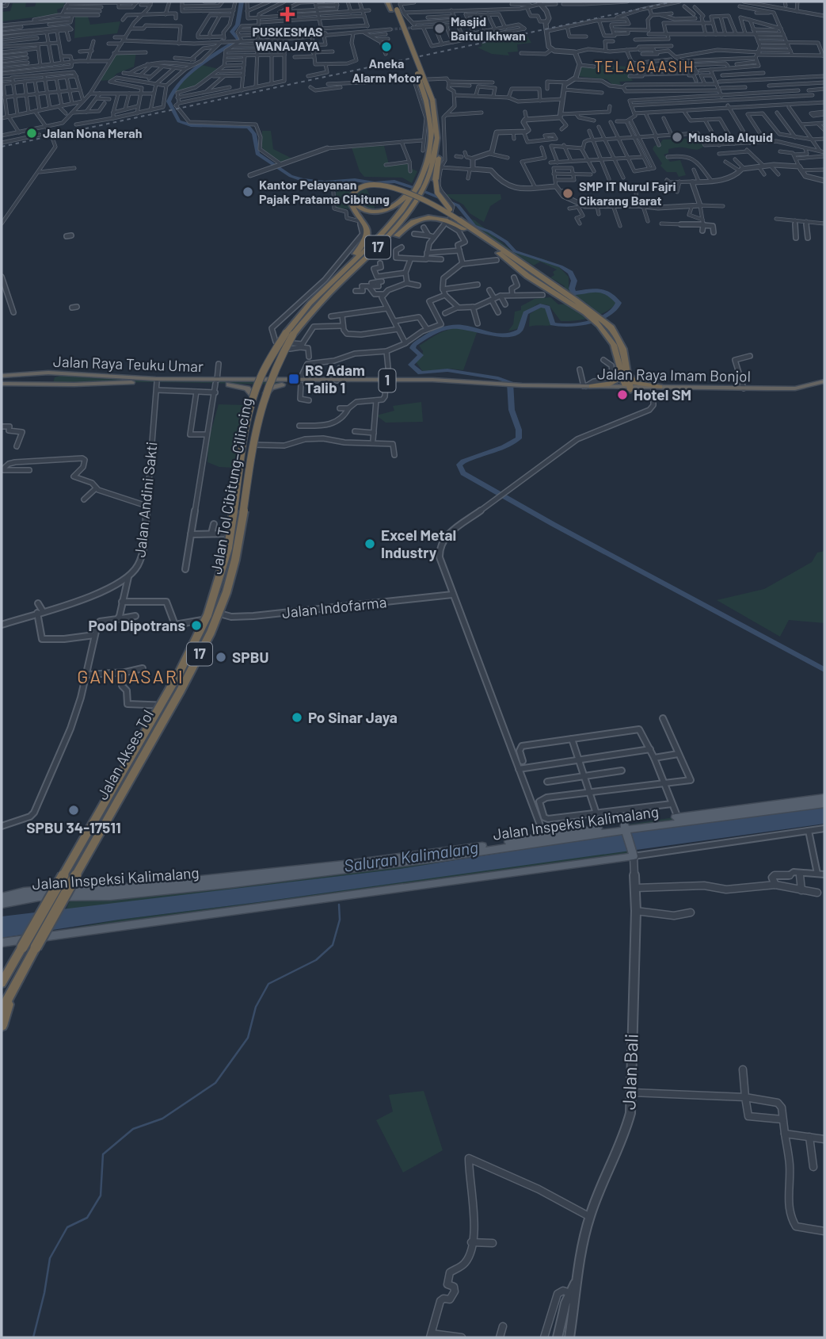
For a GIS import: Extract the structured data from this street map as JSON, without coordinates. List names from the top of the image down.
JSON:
{
  "streets": {
    "highway": [
      "17",
      "Jalan Raya Teuku Umar",
      "Jalan Raya Imam Bonjol",
      "1",
      "Jalan Tol Cibitung–Cilincing"
    ],
    "main road": ["Jalan Akses Tol", "Jalan Inspeksi Kalimalang"],
    "street": ["Jalan Andini Sakti", "Jalan Indofarma", "Jalan Bali"]
  },
  "crossings": [
    ["17", "Jalan Tol Cibitung–Cilincing"],
    ["Jalan Raya Teuku Umar", "1"],
    ["Jalan Raya Teuku Umar", "Jalan Andini Sakti"],
    ["Jalan Raya Teuku Umar", "Jalan Akses Tol"],
    ["Jalan Raya Imam Bonjol", "1"],
    ["1", "Jalan Akses Tol"],
    ["Jalan Tol Cibitung–Cilincing", "Jalan Akses Tol"],
    ["Jalan Indofarma", "Jalan Akses Tol"],
    ["Jalan Akses Tol", "Jalan Inspeksi Kalimalang"]
  ],
  "districts": ["TELAGAASIH", "GANDASARI"],
  "water": ["Saluran Kalimalang"],
  "places": {
    "health": ["PUSKESMAS WANAJAYA"],
    "other": [
      "Masjid Baitul Ikhwan",
      "Aneka Alarm Motor",
      "Jalan Nona Merah",
      "Mushola Alquid",
      "Kantor Pelayanan Pajak Pratama Cibitung",
      "SMP IT Nurul Fajri Cikarang Barat",
      "Hotel SM",
      "Excel Metal Industry",
      "Pool Dipotrans",
      "SPBU",
      "Po Sinar Jaya",
      "SPBU 34-17511"
    ],
    "transit": ["RS Adam Talib 1"]
  }
}
